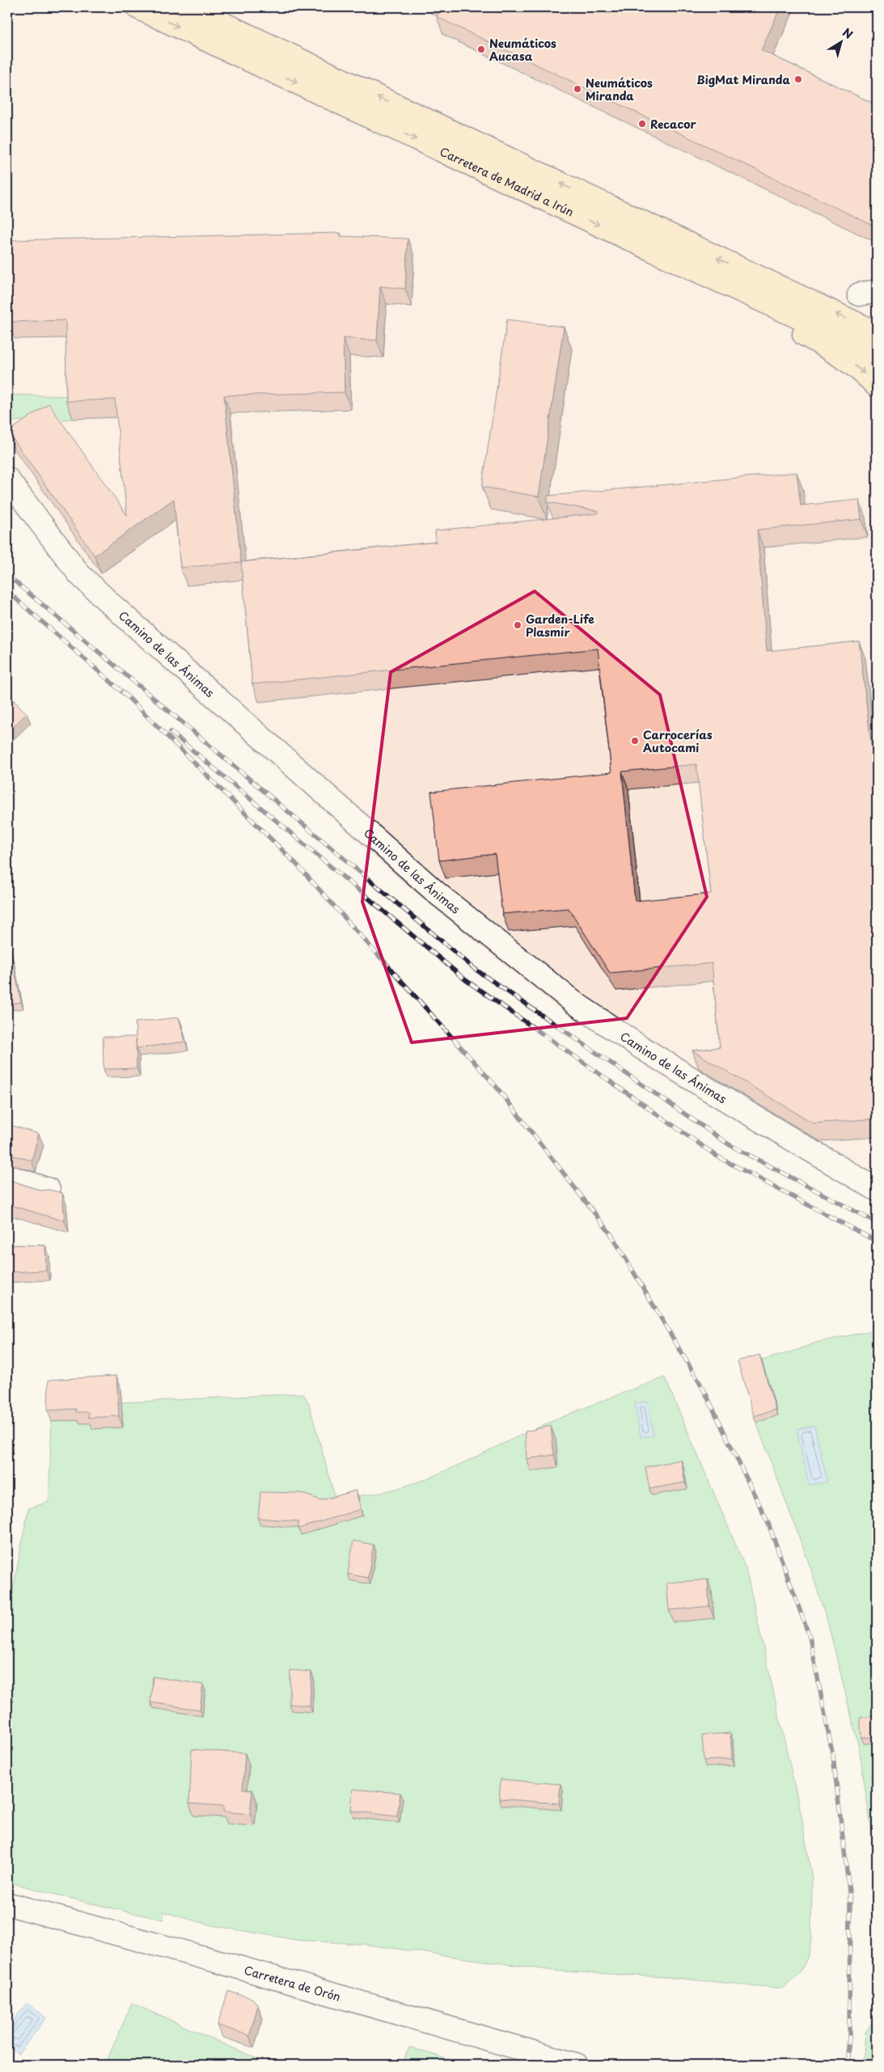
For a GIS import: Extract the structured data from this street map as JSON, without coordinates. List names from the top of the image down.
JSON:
{
  "streets": {
    "highway": ["Carretera de Madrid a Irún"],
    "street": ["Camino de las Ánimas", "Carretera de Orón"]
  },
  "places": [
    "Neumáticos Aucasa",
    "BigMat Miranda",
    "Neumáticos Miranda",
    "Recacor",
    "Garden-Life Plasmir",
    "Carrocerías Autocami"
  ],
  "north": "top right"
}
